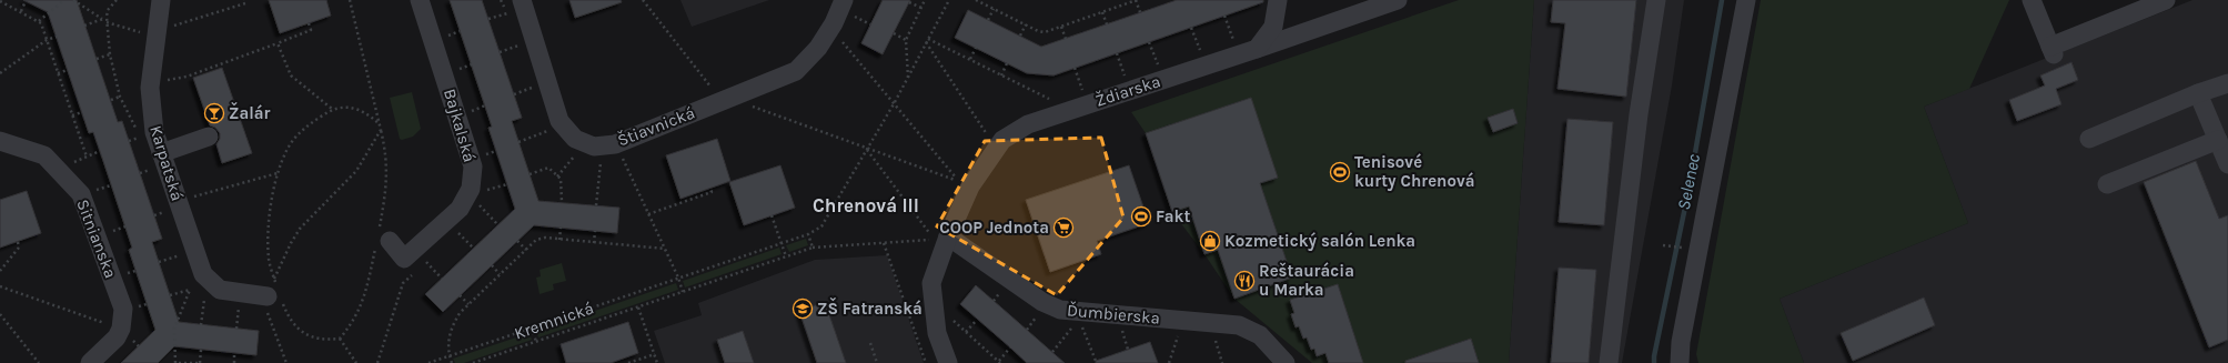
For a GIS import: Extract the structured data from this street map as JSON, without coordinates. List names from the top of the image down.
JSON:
{
  "streets": {
    "street": [
      "Ždiarska",
      "Bajkalská",
      "Štiavnická",
      "Karpatská",
      "Sitnianska",
      "Ďumbierska"
    ],
    "path": ["Kremnická"]
  },
  "districts": ["Chrenová III"],
  "water": ["Selenec"],
  "places": {
    "bar": ["Žalár"],
    "sports": ["Tenisové kurty Chrenová", "Fakt"],
    "supermarket": ["COOP Jednota"],
    "shop": ["Kozmetický salón Lenka"],
    "restaurant": ["Reštaurácia u Marka"],
    "school or university": ["ZŠ Fatranská"]
  }
}
